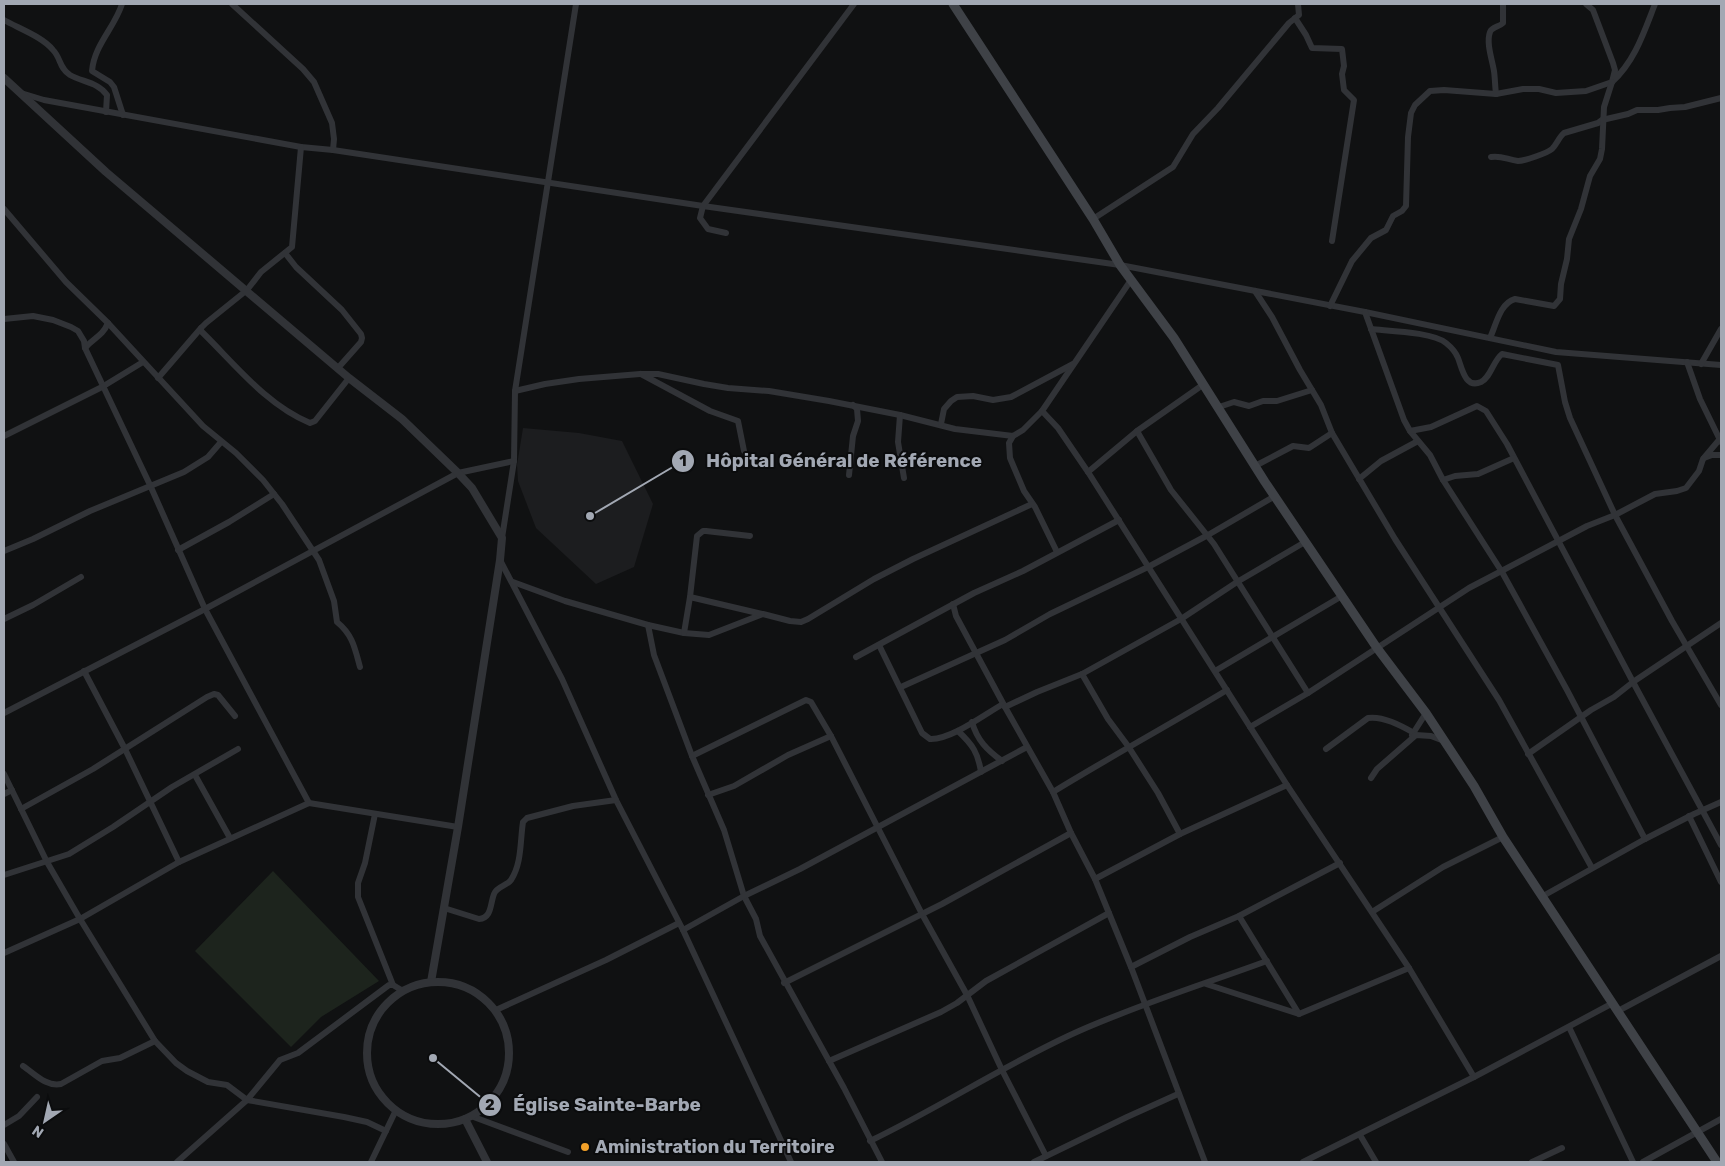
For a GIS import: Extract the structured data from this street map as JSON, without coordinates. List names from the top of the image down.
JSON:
{
  "places": ["Hôpital Général de Référence", "Église Sainte-Barbe", "Aministration du Territoire"],
  "north": "bottom left"
}
